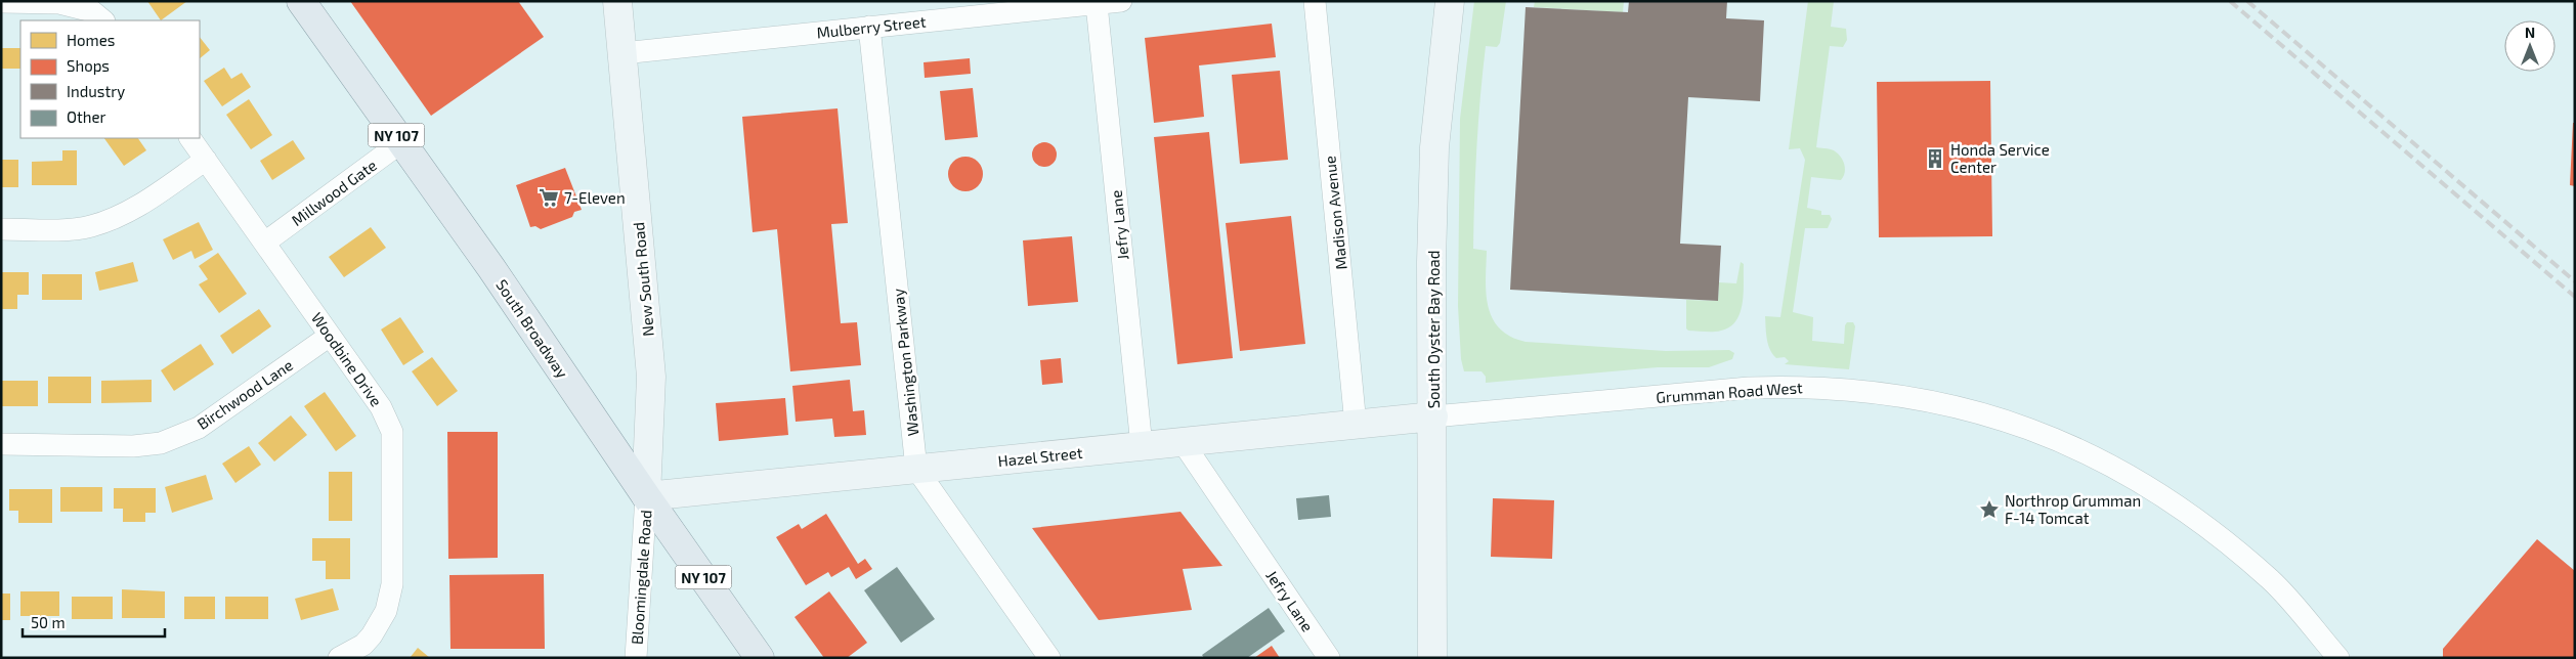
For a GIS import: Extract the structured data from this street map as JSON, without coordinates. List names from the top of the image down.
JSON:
{
  "streets": {
    "main road": ["NY 107", "South Broadway"],
    "street": [
      "Mulberry Street",
      "Millwood Gate",
      "Madison Avenue",
      "Jefry Lane",
      "New South Road",
      "South Oyster Bay Road",
      "Woodbine Drive",
      "Washington Parkway",
      "Grumman Road West",
      "Birchwood Lane",
      "Hazel Street",
      "Bloomingdale Road"
    ]
  },
  "crossings": [
    ["Mulberry Street", "Jefry Lane"],
    ["Mulberry Street", "New South Road"],
    ["Mulberry Street", "Washington Parkway"],
    ["Millwood Gate", "South Broadway"],
    ["Millwood Gate", "Woodbine Drive"],
    ["Madison Avenue", "Hazel Street"],
    ["Jefry Lane", "Hazel Street"],
    ["New South Road", "South Broadway"],
    ["New South Road", "Hazel Street"],
    ["New South Road", "Bloomingdale Road"],
    ["South Broadway", "Hazel Street"],
    ["South Broadway", "Bloomingdale Road"],
    ["South Oyster Bay Road", "Grumman Road West"],
    ["South Oyster Bay Road", "Hazel Street"],
    ["Woodbine Drive", "Birchwood Lane"],
    ["Washington Parkway", "Hazel Street"],
    ["Grumman Road West", "Hazel Street"],
    ["Hazel Street", "Bloomingdale Road"]
  ],
  "places": {
    "building": ["Honda Service Center"],
    "supermarket": ["7-Eleven"],
    "place": ["Northrop Grumman F-14 Tomcat"]
  },
  "legend": [
    "Homes",
    "Shops",
    "Industry",
    "Other"
  ],
  "scale_bar": "50 m",
  "north": "top"
}
